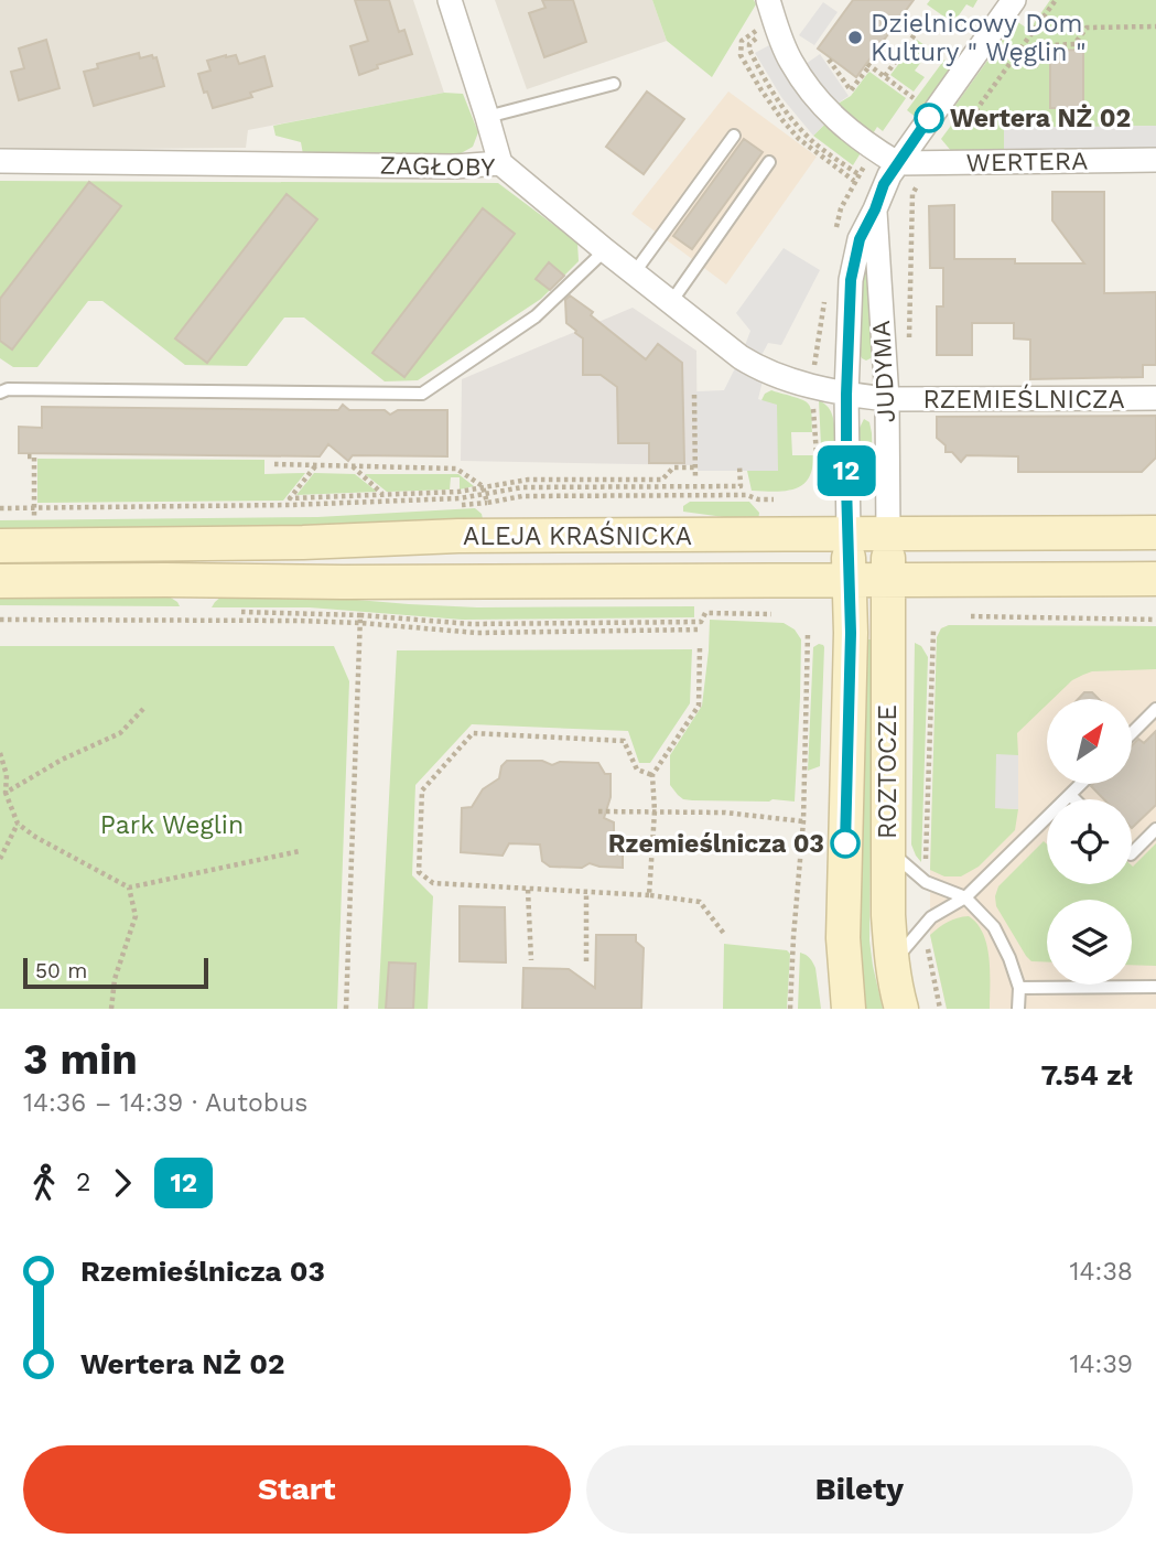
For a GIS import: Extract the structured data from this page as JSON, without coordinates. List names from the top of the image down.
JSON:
{
  "streets": {
    "main road": ["ALEJA KRAŚNICKA", "ROZTOCZE"],
    "street": [
      "WERTERA",
      "ZAGŁOBY",
      "JUDYMA",
      "RZEMIEŚLNICZA"
    ]
  },
  "crossings": [
    ["WERTERA", "JUDYMA"],
    ["ZAGŁOBY", "JUDYMA"],
    ["ZAGŁOBY", "RZEMIEŚLNICZA"],
    ["JUDYMA", "RZEMIEŚLNICZA"],
    ["JUDYMA", "ALEJA KRAŚNICKA"],
    ["JUDYMA", "ROZTOCZE"],
    ["ALEJA KRAŚNICKA", "ROZTOCZE"]
  ],
  "parks": ["Park Weglin"],
  "places": ["Dzielnicowy Dom Kultury \" Węglin \"", "Wertera NŻ 02", "Rzemieślnicza 03"],
  "lines": ["bus line 12"],
  "scale_bar": "50 m",
  "north": "top right",
  "page": {
    "on_map": "12",
    "scale": "50 m",
    "heading": ["3 min", "14:36 – 14:39 · Autobus", "7.54 zł"],
    "legs": ["2", "12"],
    "list": [
      {
        "name": "Rzemieślnicza 03",
        "value": "14:38"
      },
      {
        "name": "Wertera NŻ 02",
        "value": "14:39"
      }
    ],
    "buttons": ["Start", "Bilety"]
  }
}
